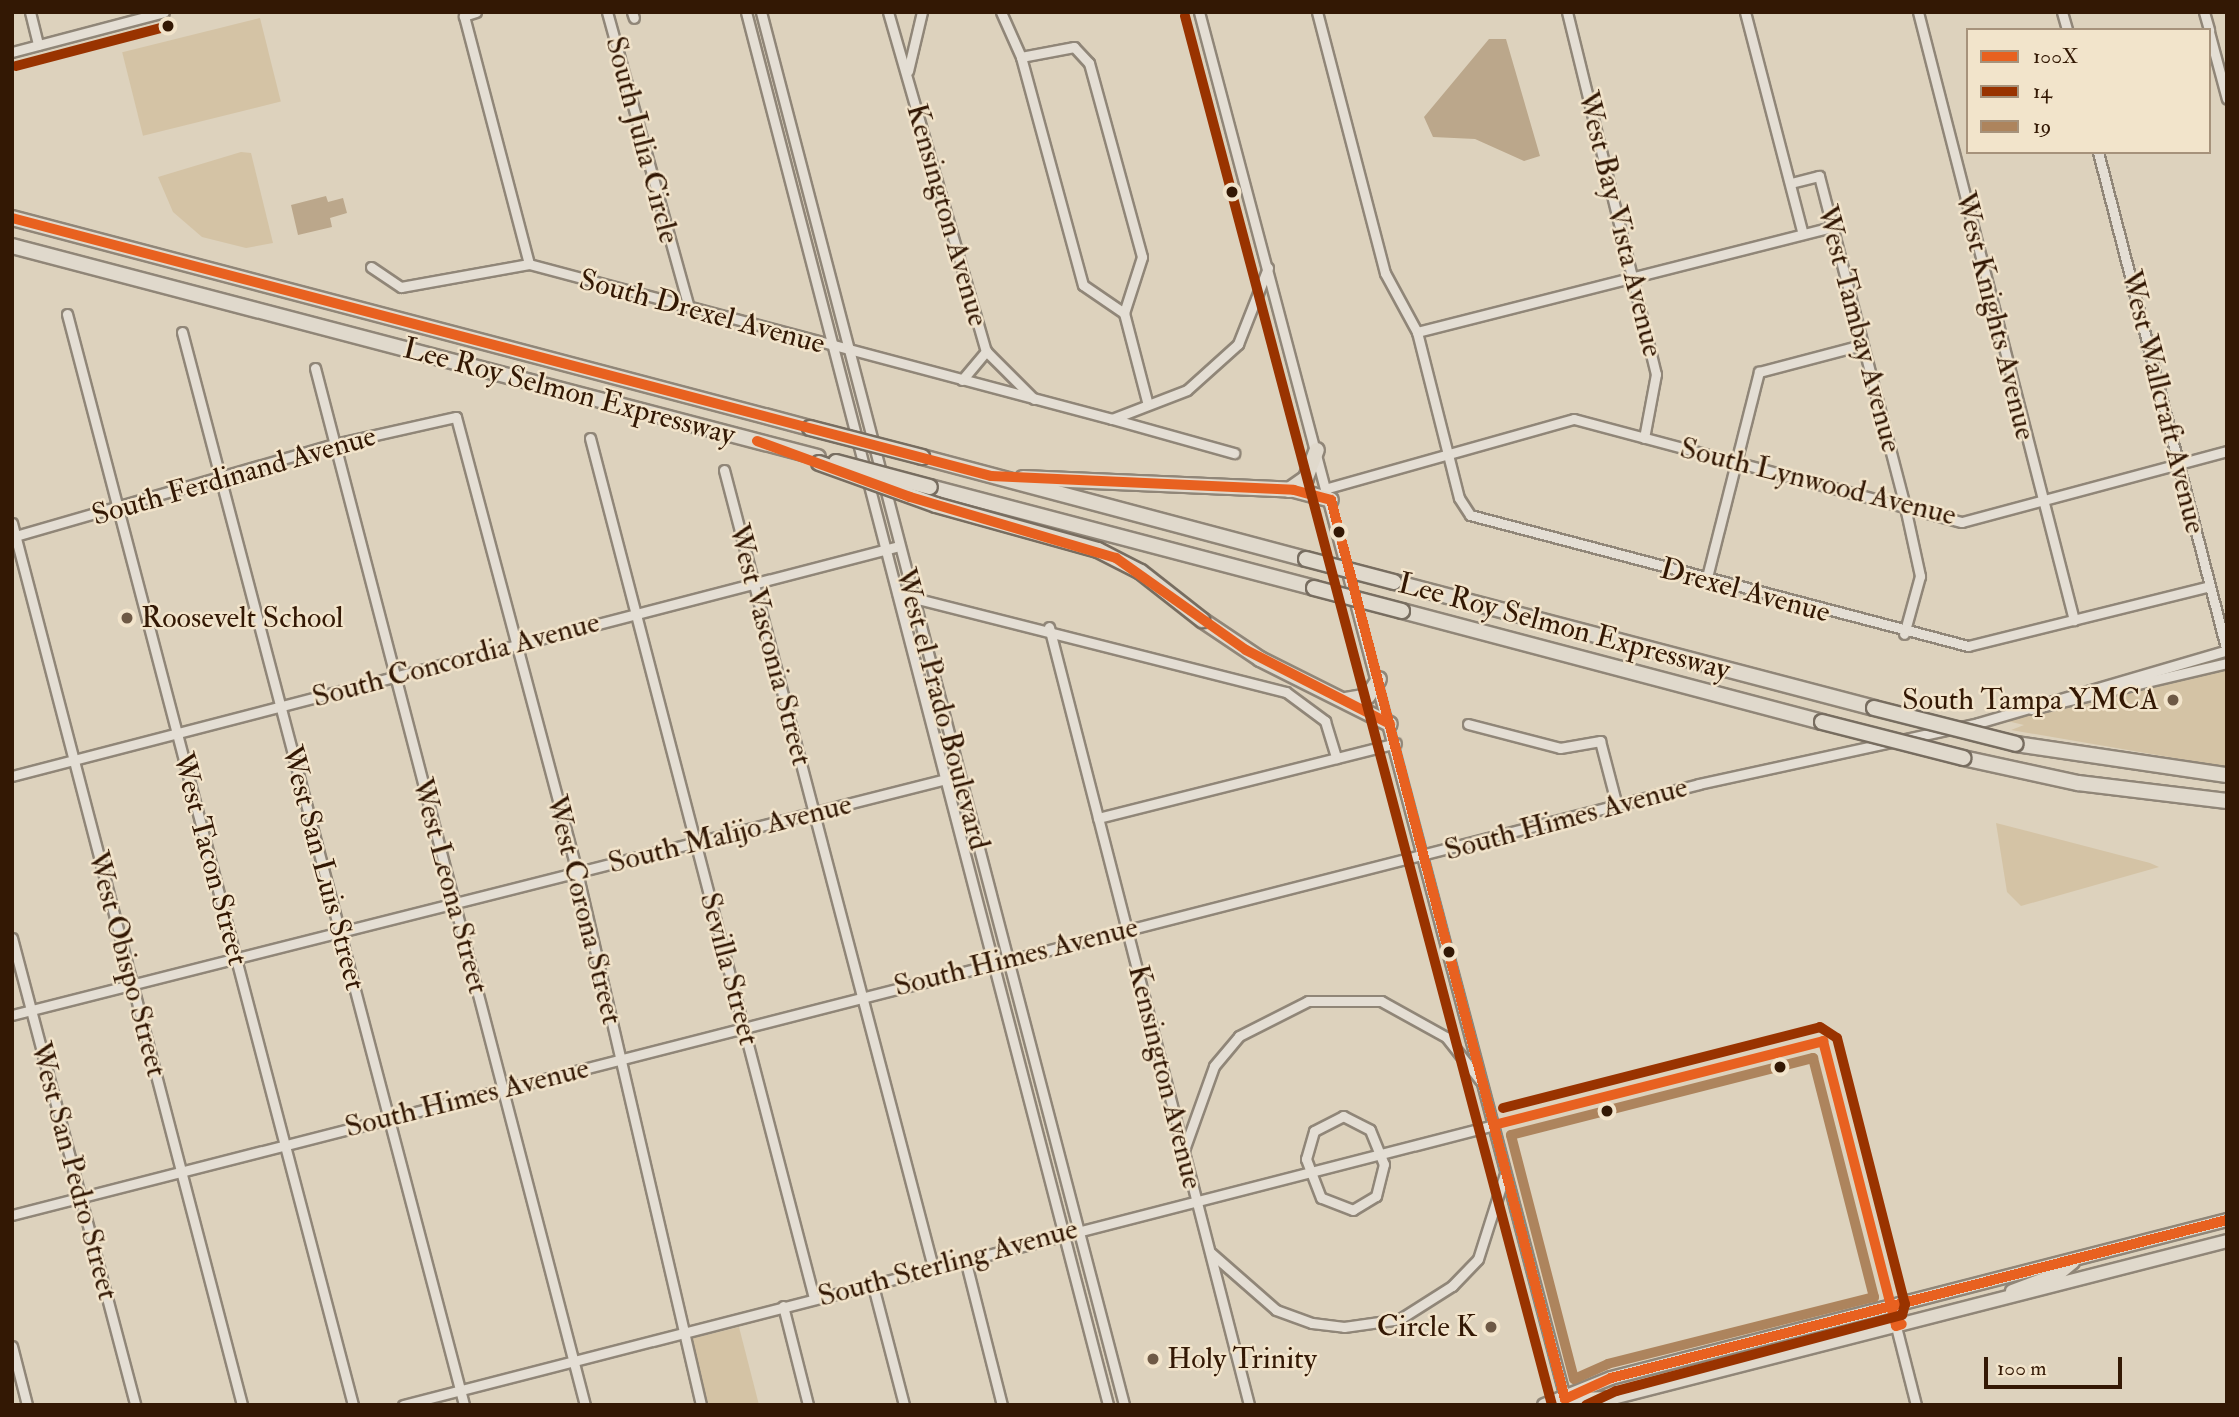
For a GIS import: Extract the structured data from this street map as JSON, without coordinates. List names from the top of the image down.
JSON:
{
  "streets": {
    "highway": ["Lee Roy Selmon Expressway"],
    "street": [
      "South Julia Circle",
      "Kensington Avenue",
      "West Bay Vista Avenue",
      "South Drexel Avenue",
      "West Knights Avenue",
      "West Tambay Avenue",
      "West Wallcraft Avenue",
      "South Ferdinand Avenue",
      "South Lynwood Avenue",
      "Drexel Avenue",
      "West Vasconia Street",
      "South Concordia Avenue",
      "West el Prado Boulevard",
      "South Himes Avenue",
      "South Malijo Avenue",
      "West Tacon Street",
      "West San Luis Street",
      "West Leona Street",
      "West Corona Street",
      "West Obispo Street",
      "Sevilla Street",
      "West San Pedro Street",
      "South Sterling Avenue"
    ]
  },
  "crossings": [
    ["South Julia Circle", "South Drexel Avenue"],
    ["Kensington Avenue", "South Drexel Avenue"],
    ["Kensington Avenue", "South Himes Avenue"],
    ["Kensington Avenue", "South Sterling Avenue"],
    ["West Bay Vista Avenue", "South Lynwood Avenue"],
    ["South Drexel Avenue", "West el Prado Boulevard"],
    ["West Knights Avenue", "South Lynwood Avenue"],
    ["West Knights Avenue", "Drexel Avenue"],
    ["West Tambay Avenue", "South Lynwood Avenue"],
    ["West Tambay Avenue", "Drexel Avenue"],
    ["West Wallcraft Avenue", "South Lynwood Avenue"],
    ["West Wallcraft Avenue", "Drexel Avenue"],
    ["West Wallcraft Avenue", "South Himes Avenue"],
    ["South Ferdinand Avenue", "West Tacon Street"],
    ["South Ferdinand Avenue", "West San Luis Street"],
    ["South Ferdinand Avenue", "West Leona Street"],
    ["South Ferdinand Avenue", "West Corona Street"],
    ["South Ferdinand Avenue", "West Obispo Street"],
    ["South Lynwood Avenue", "Drexel Avenue"],
    ["West Vasconia Street", "South Concordia Avenue"],
    ["West Vasconia Street", "South Himes Avenue"],
    ["West Vasconia Street", "South Malijo Avenue"],
    ["West Vasconia Street", "South Sterling Avenue"],
    ["South Concordia Avenue", "West el Prado Boulevard"],
    ["South Concordia Avenue", "West Tacon Street"],
    ["South Concordia Avenue", "West San Luis Street"],
    ["South Concordia Avenue", "West Leona Street"],
    ["South Concordia Avenue", "West Corona Street"],
    ["South Concordia Avenue", "West Obispo Street"],
    ["South Concordia Avenue", "Sevilla Street"],
    ["West el Prado Boulevard", "South Himes Avenue"],
    ["West el Prado Boulevard", "South Malijo Avenue"],
    ["West el Prado Boulevard", "South Sterling Avenue"],
    ["South Himes Avenue", "West Tacon Street"],
    ["South Himes Avenue", "West San Luis Street"],
    ["South Himes Avenue", "West Leona Street"],
    ["South Himes Avenue", "West Corona Street"],
    ["South Himes Avenue", "West Obispo Street"],
    ["South Himes Avenue", "Sevilla Street"],
    ["South Himes Avenue", "West San Pedro Street"],
    ["South Malijo Avenue", "West Tacon Street"],
    ["South Malijo Avenue", "West San Luis Street"],
    ["South Malijo Avenue", "West Leona Street"],
    ["South Malijo Avenue", "West Corona Street"],
    ["South Malijo Avenue", "West Obispo Street"],
    ["South Malijo Avenue", "Sevilla Street"],
    ["South Malijo Avenue", "West San Pedro Street"],
    ["West San Luis Street", "South Sterling Avenue"],
    ["West Leona Street", "South Sterling Avenue"],
    ["West Corona Street", "South Sterling Avenue"],
    ["Sevilla Street", "South Sterling Avenue"]
  ],
  "places": [
    "Roosevelt School",
    "South Tampa YMCA",
    "Circle K",
    "Holy Trinity"
  ],
  "lines": ["transit line 14", "transit line 100X", "transit line 19"],
  "legend": ["100X", "14", "19"],
  "scale_bar": "100 m"
}
